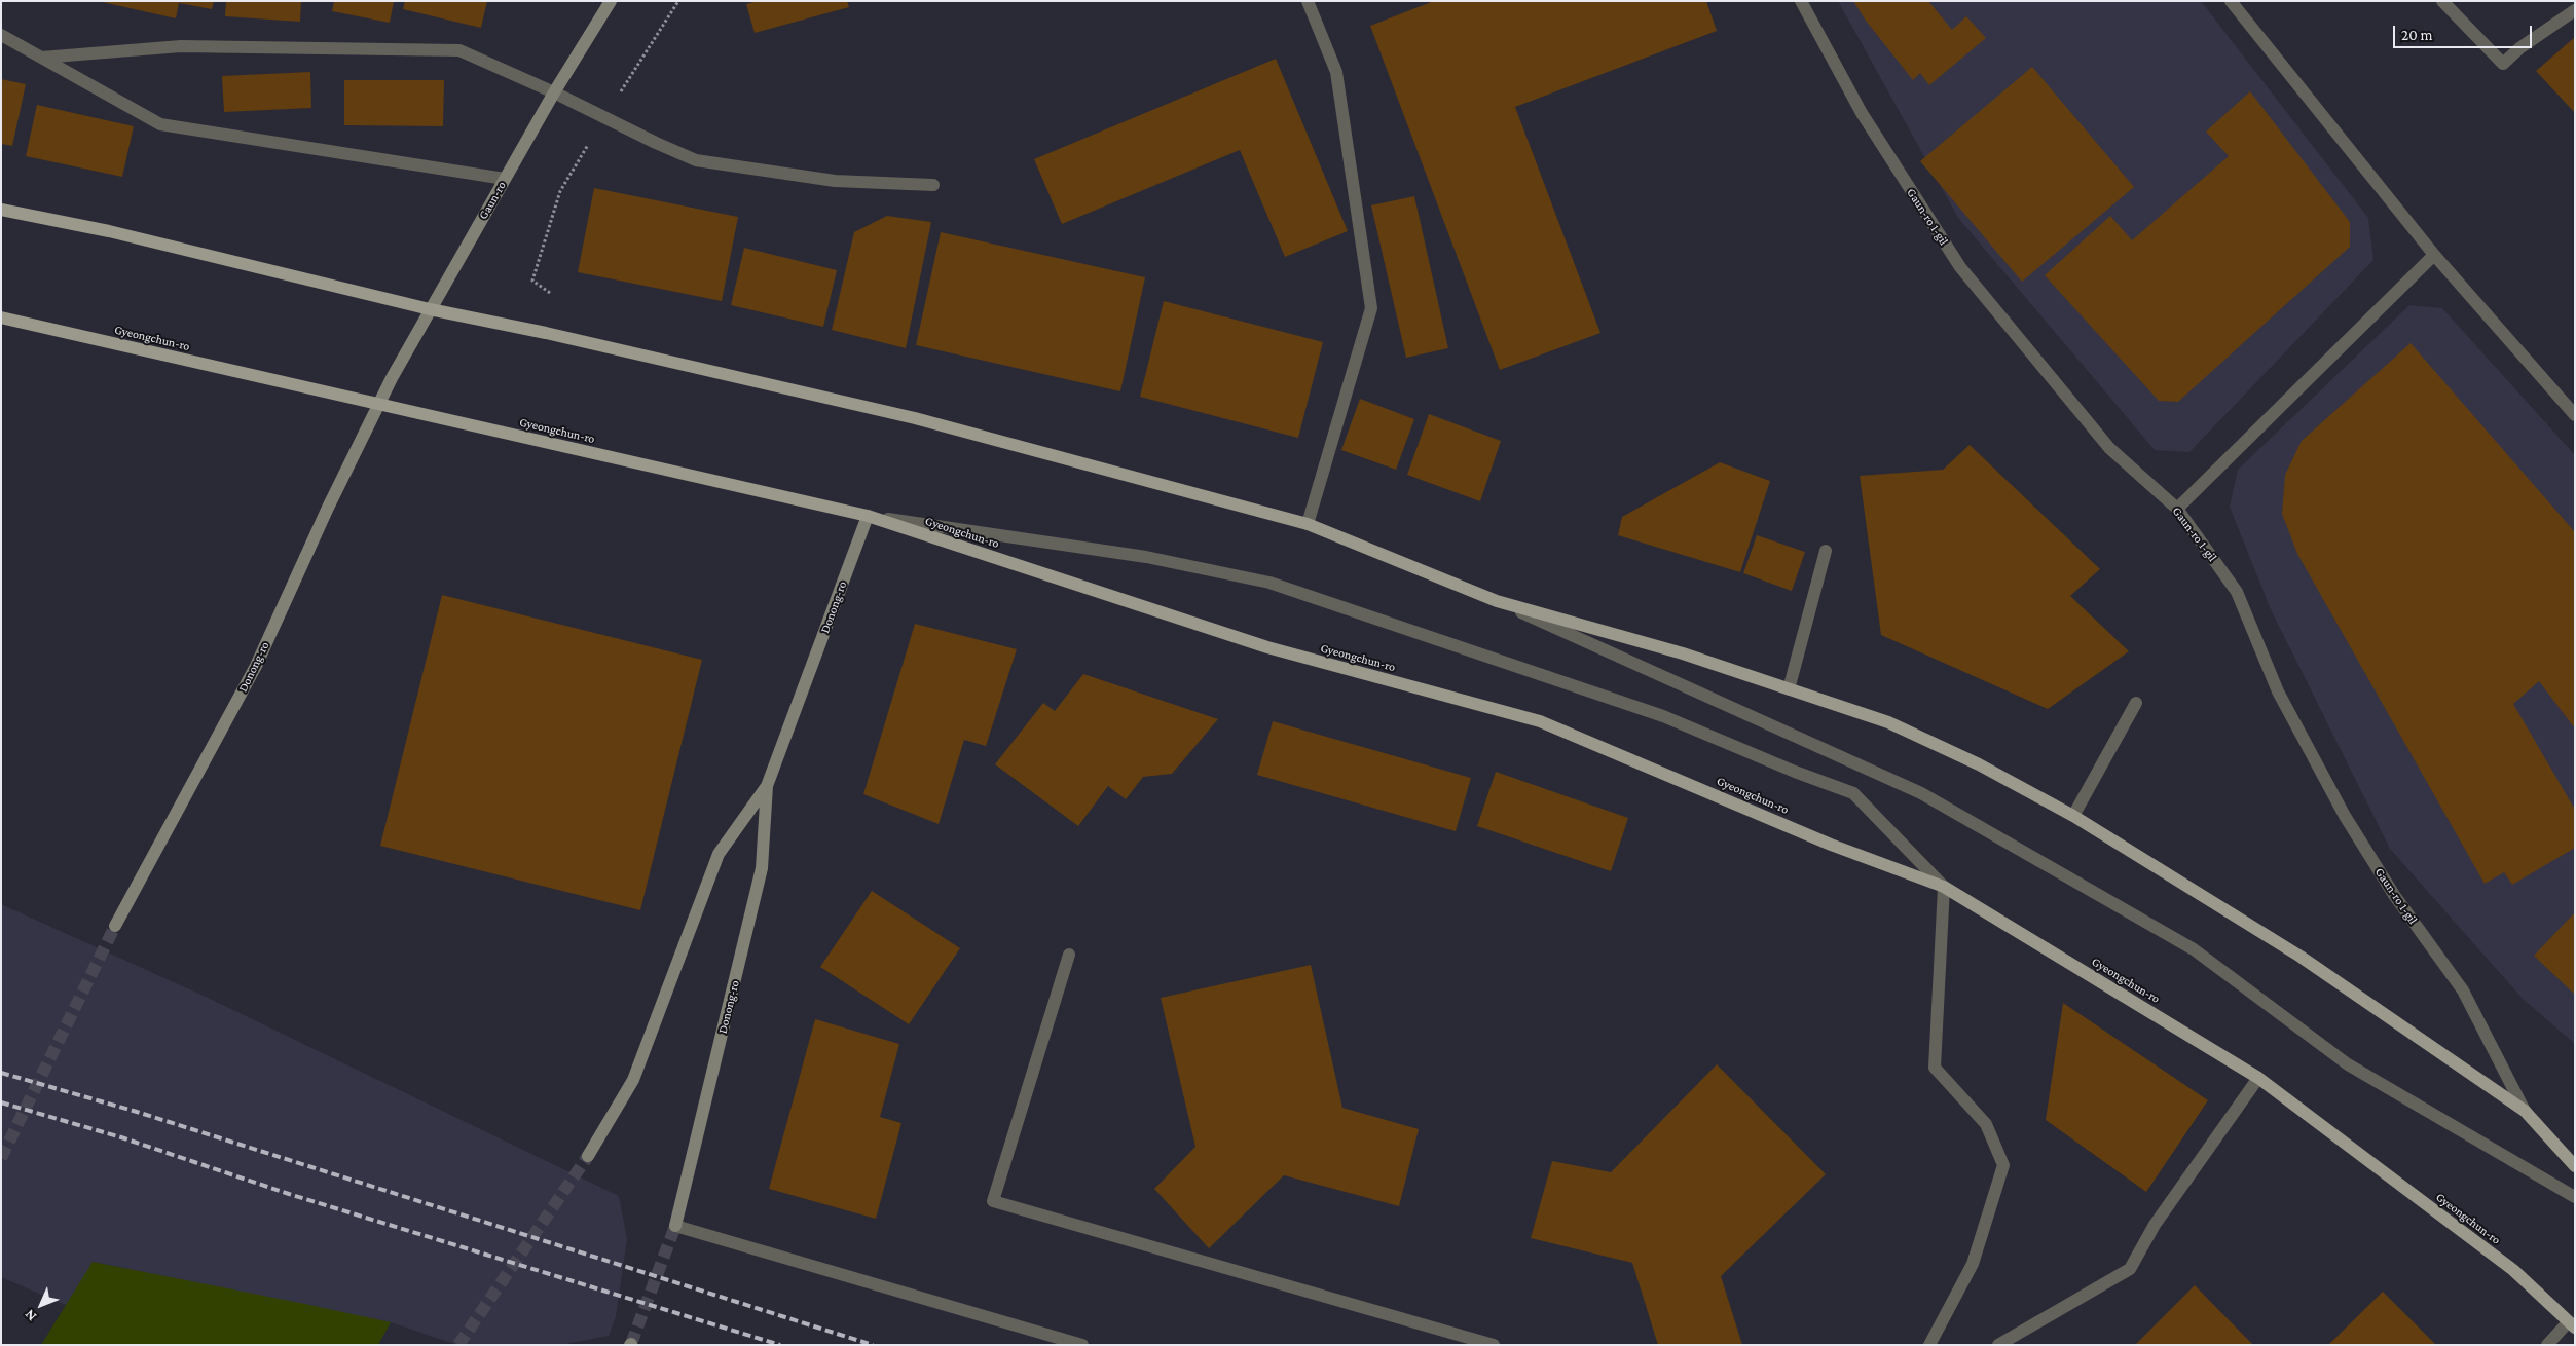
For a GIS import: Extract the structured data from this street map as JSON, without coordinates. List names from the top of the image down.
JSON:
{
  "streets": {
    "main road": ["Gyeongchun-ro"],
    "street": ["Gaun-ro", "Gaun-ro 1-gil", "Donong-ro"]
  },
  "crossings": [
    ["Gaun-ro", "Gyeongchun-ro"],
    ["Gaun-ro", "Donong-ro"],
    ["Gyeongchun-ro", "Donong-ro"]
  ],
  "scale_bar": "20 m",
  "north": "bottom left"
}
